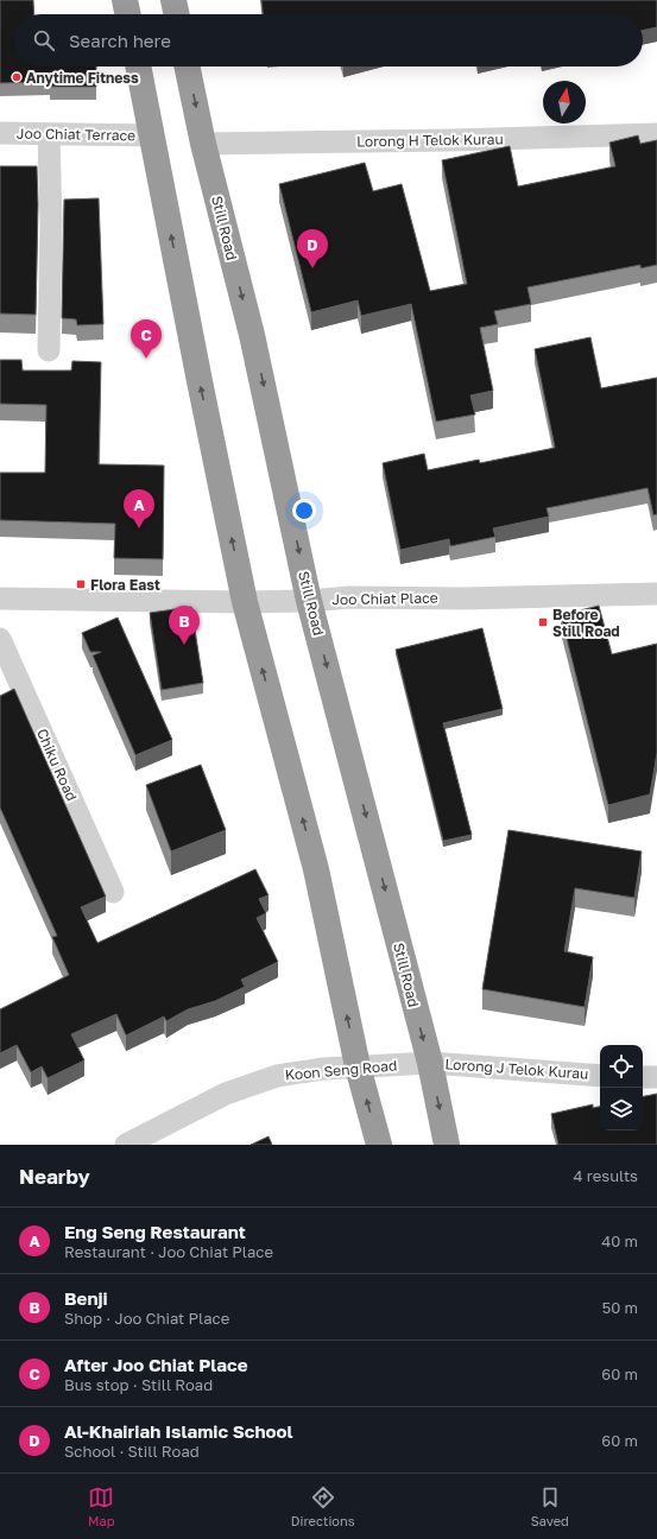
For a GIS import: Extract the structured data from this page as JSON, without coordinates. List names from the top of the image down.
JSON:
{
  "streets": {
    "highway": ["Still Road"],
    "street": [
      "Joo Chiat Terrace",
      "Lorong H Telok Kurau",
      "Joo Chiat Place",
      "Chiku Road",
      "Lorong J Telok Kurau",
      "Koon Seng Road"
    ]
  },
  "crossings": [
    ["Lorong H Telok Kurau", "Still Road"],
    ["Still Road", "Joo Chiat Place"],
    ["Still Road", "Lorong J Telok Kurau"],
    ["Still Road", "Koon Seng Road"],
    ["Lorong J Telok Kurau", "Koon Seng Road"]
  ],
  "places": {
    "other": ["Anytime Fitness"],
    "transit": ["Flora East", "Before Still Road"]
  },
  "north": "top",
  "page": {
    "search": "Search here",
    "pins": [
      "D",
      "C",
      "A",
      "B"
    ],
    "heading": ["Nearby", "4 results"],
    "list": [
      {
        "mark": "A",
        "name": "Eng Seng Restaurant",
        "note": "Restaurant · Joo Chiat Place",
        "value": "40 m"
      },
      {
        "mark": "B",
        "name": "Benji",
        "note": "Shop · Joo Chiat Place",
        "value": "50 m"
      },
      {
        "mark": "C",
        "name": "After Joo Chiat Place",
        "note": "Bus stop · Still Road",
        "value": "60 m"
      },
      {
        "mark": "D",
        "name": "Al-Khairiah Islamic School",
        "note": "School · Still Road",
        "value": "60 m"
      }
    ],
    "nav": ["Map", "Directions", "Saved"]
  }
}
